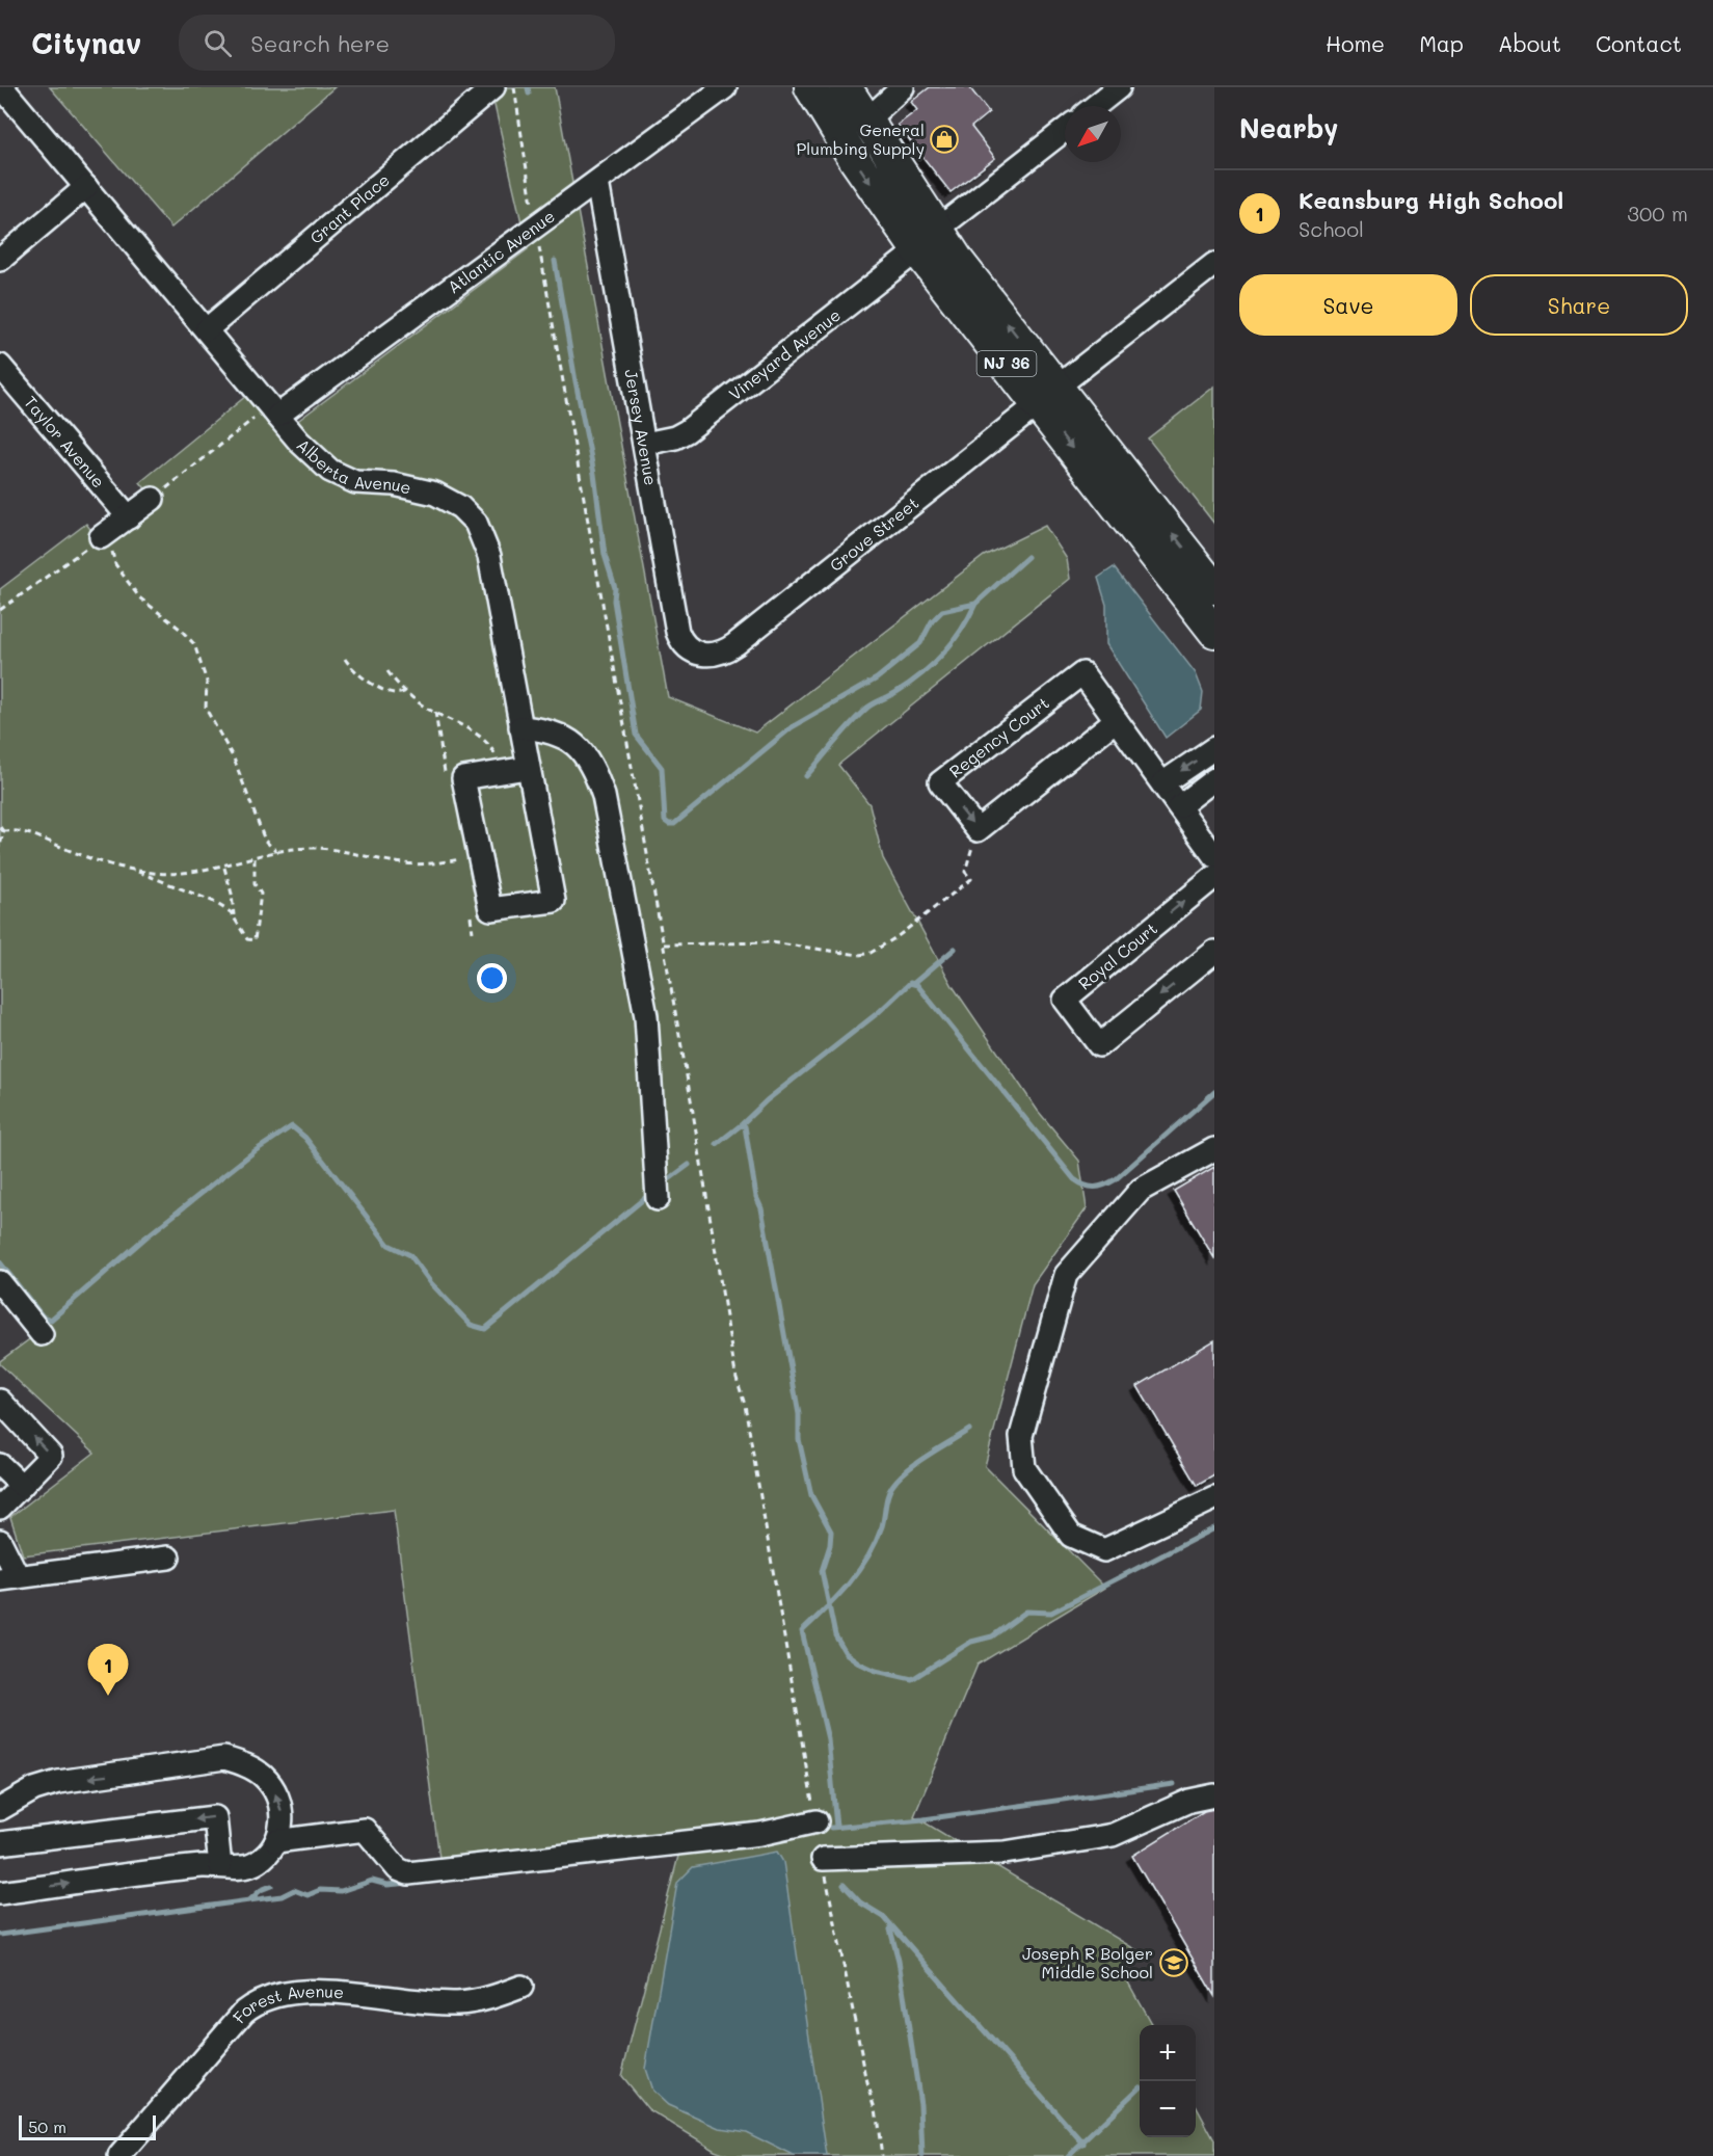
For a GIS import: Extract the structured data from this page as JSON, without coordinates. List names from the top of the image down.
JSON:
{
  "streets": {
    "highway": ["NJ 36"],
    "street": [
      "Grant Place",
      "Atlantic Avenue",
      "Vineyard Avenue",
      "Jersey Avenue",
      "Taylor Avenue",
      "Alberta Avenue",
      "Grove Street",
      "Regency Court",
      "Royal Court",
      "Forest Avenue"
    ]
  },
  "crossings": [
    ["Grant Place", "Alberta Avenue"],
    ["Atlantic Avenue", "Jersey Avenue"],
    ["Atlantic Avenue", "Alberta Avenue"],
    ["Vineyard Avenue", "NJ 36"],
    ["Vineyard Avenue", "Jersey Avenue"],
    ["NJ 36", "Grove Street"],
    ["Jersey Avenue", "Grove Street"]
  ],
  "places": {
    "shop": ["General Plumbing Supply"],
    "school or university": ["Joseph R Bolger Middle School"]
  },
  "scale_bar": "50 m",
  "north": "bottom left",
  "page": {
    "header": "Citynav",
    "search": "Search here",
    "nav": [
      "Home",
      "Map",
      "About",
      "Contact"
    ],
    "heading": "Nearby",
    "list": [
      {
        "mark": "1",
        "name": "Keansburg High School",
        "note": "School",
        "value": "300 m"
      }
    ],
    "buttons": ["Save", "Share"],
    "pins": "1",
    "map_buttons": ["+", "−"],
    "scale": "50 m"
  }
}
